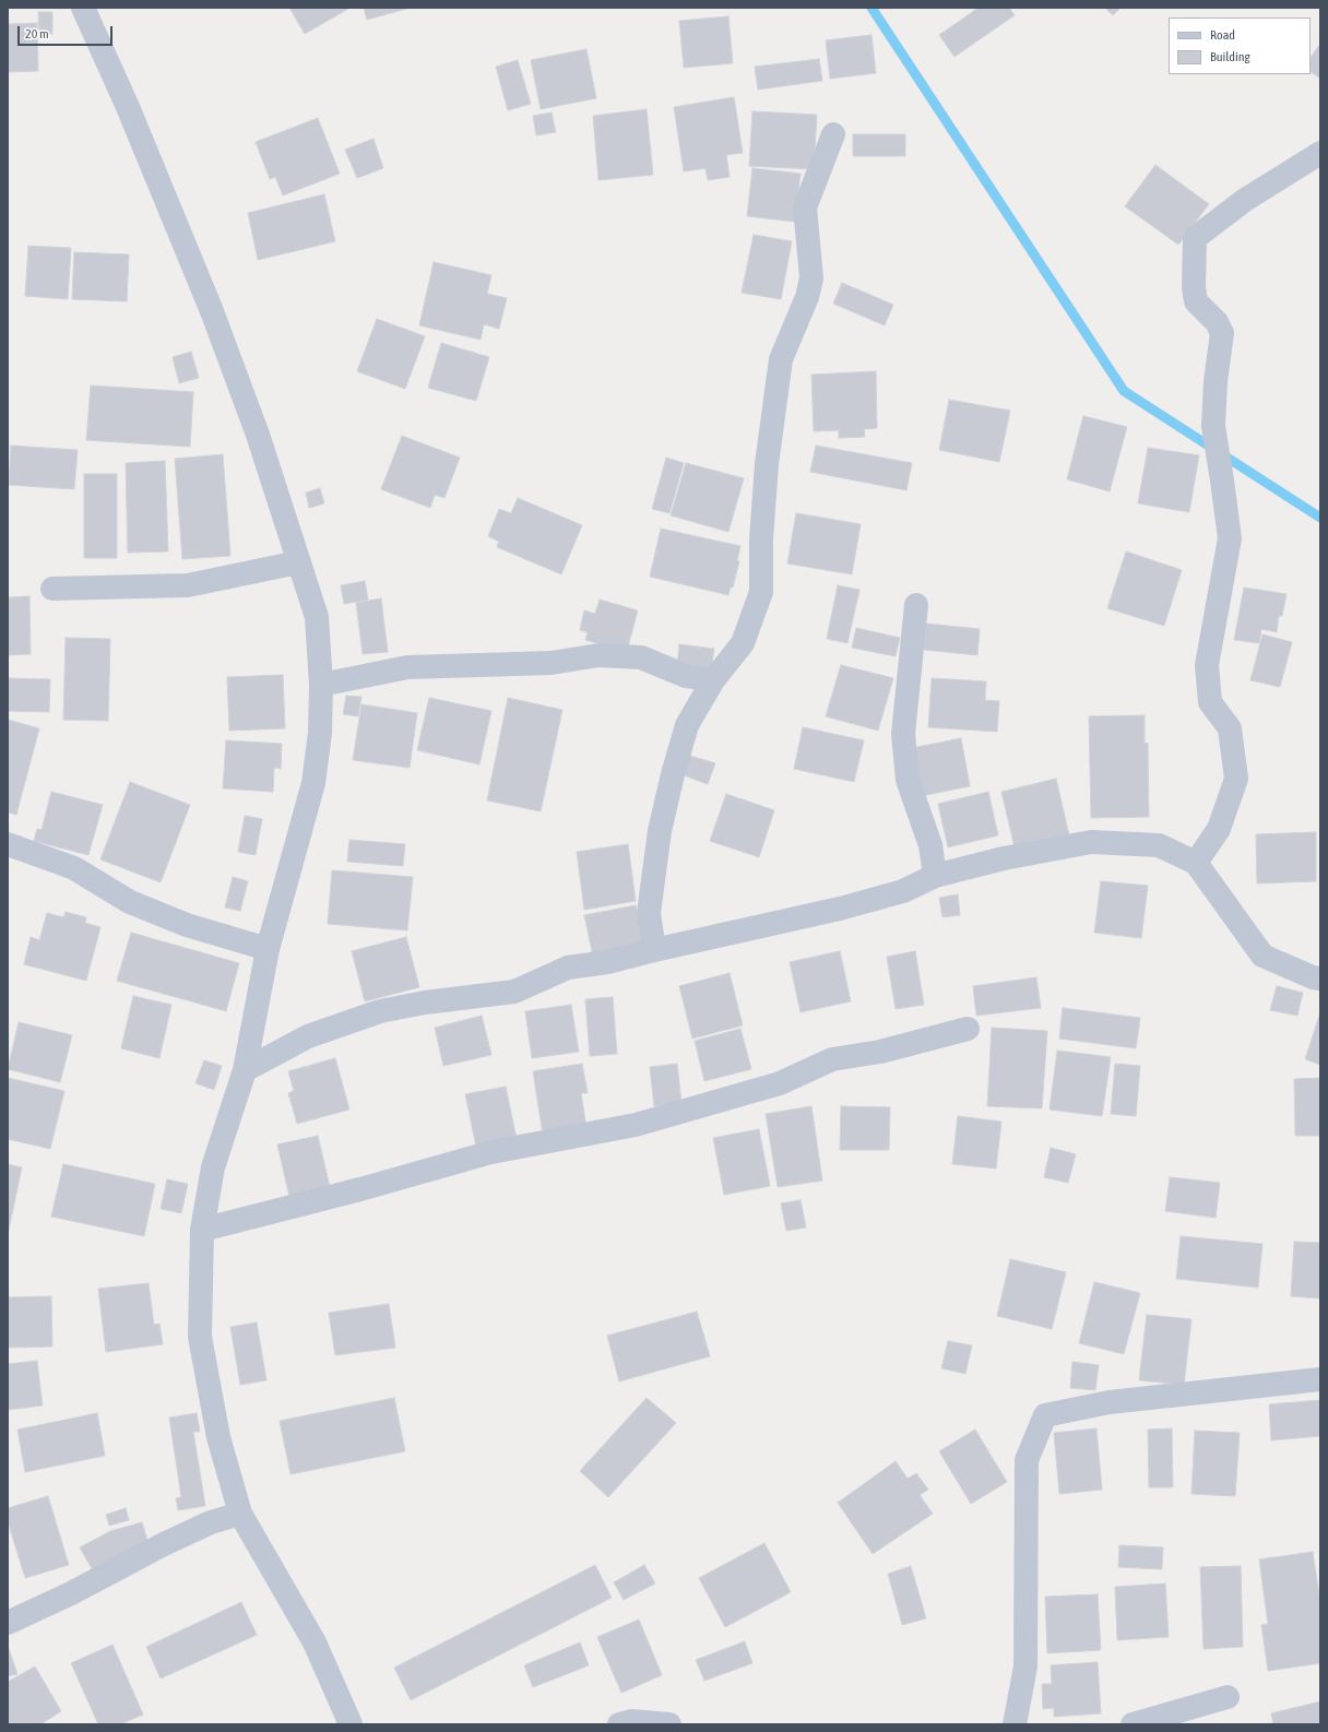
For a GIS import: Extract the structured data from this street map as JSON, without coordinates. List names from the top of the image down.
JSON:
{
  "legend": ["Road", "Building"],
  "scale_bar": "20 m"
}
